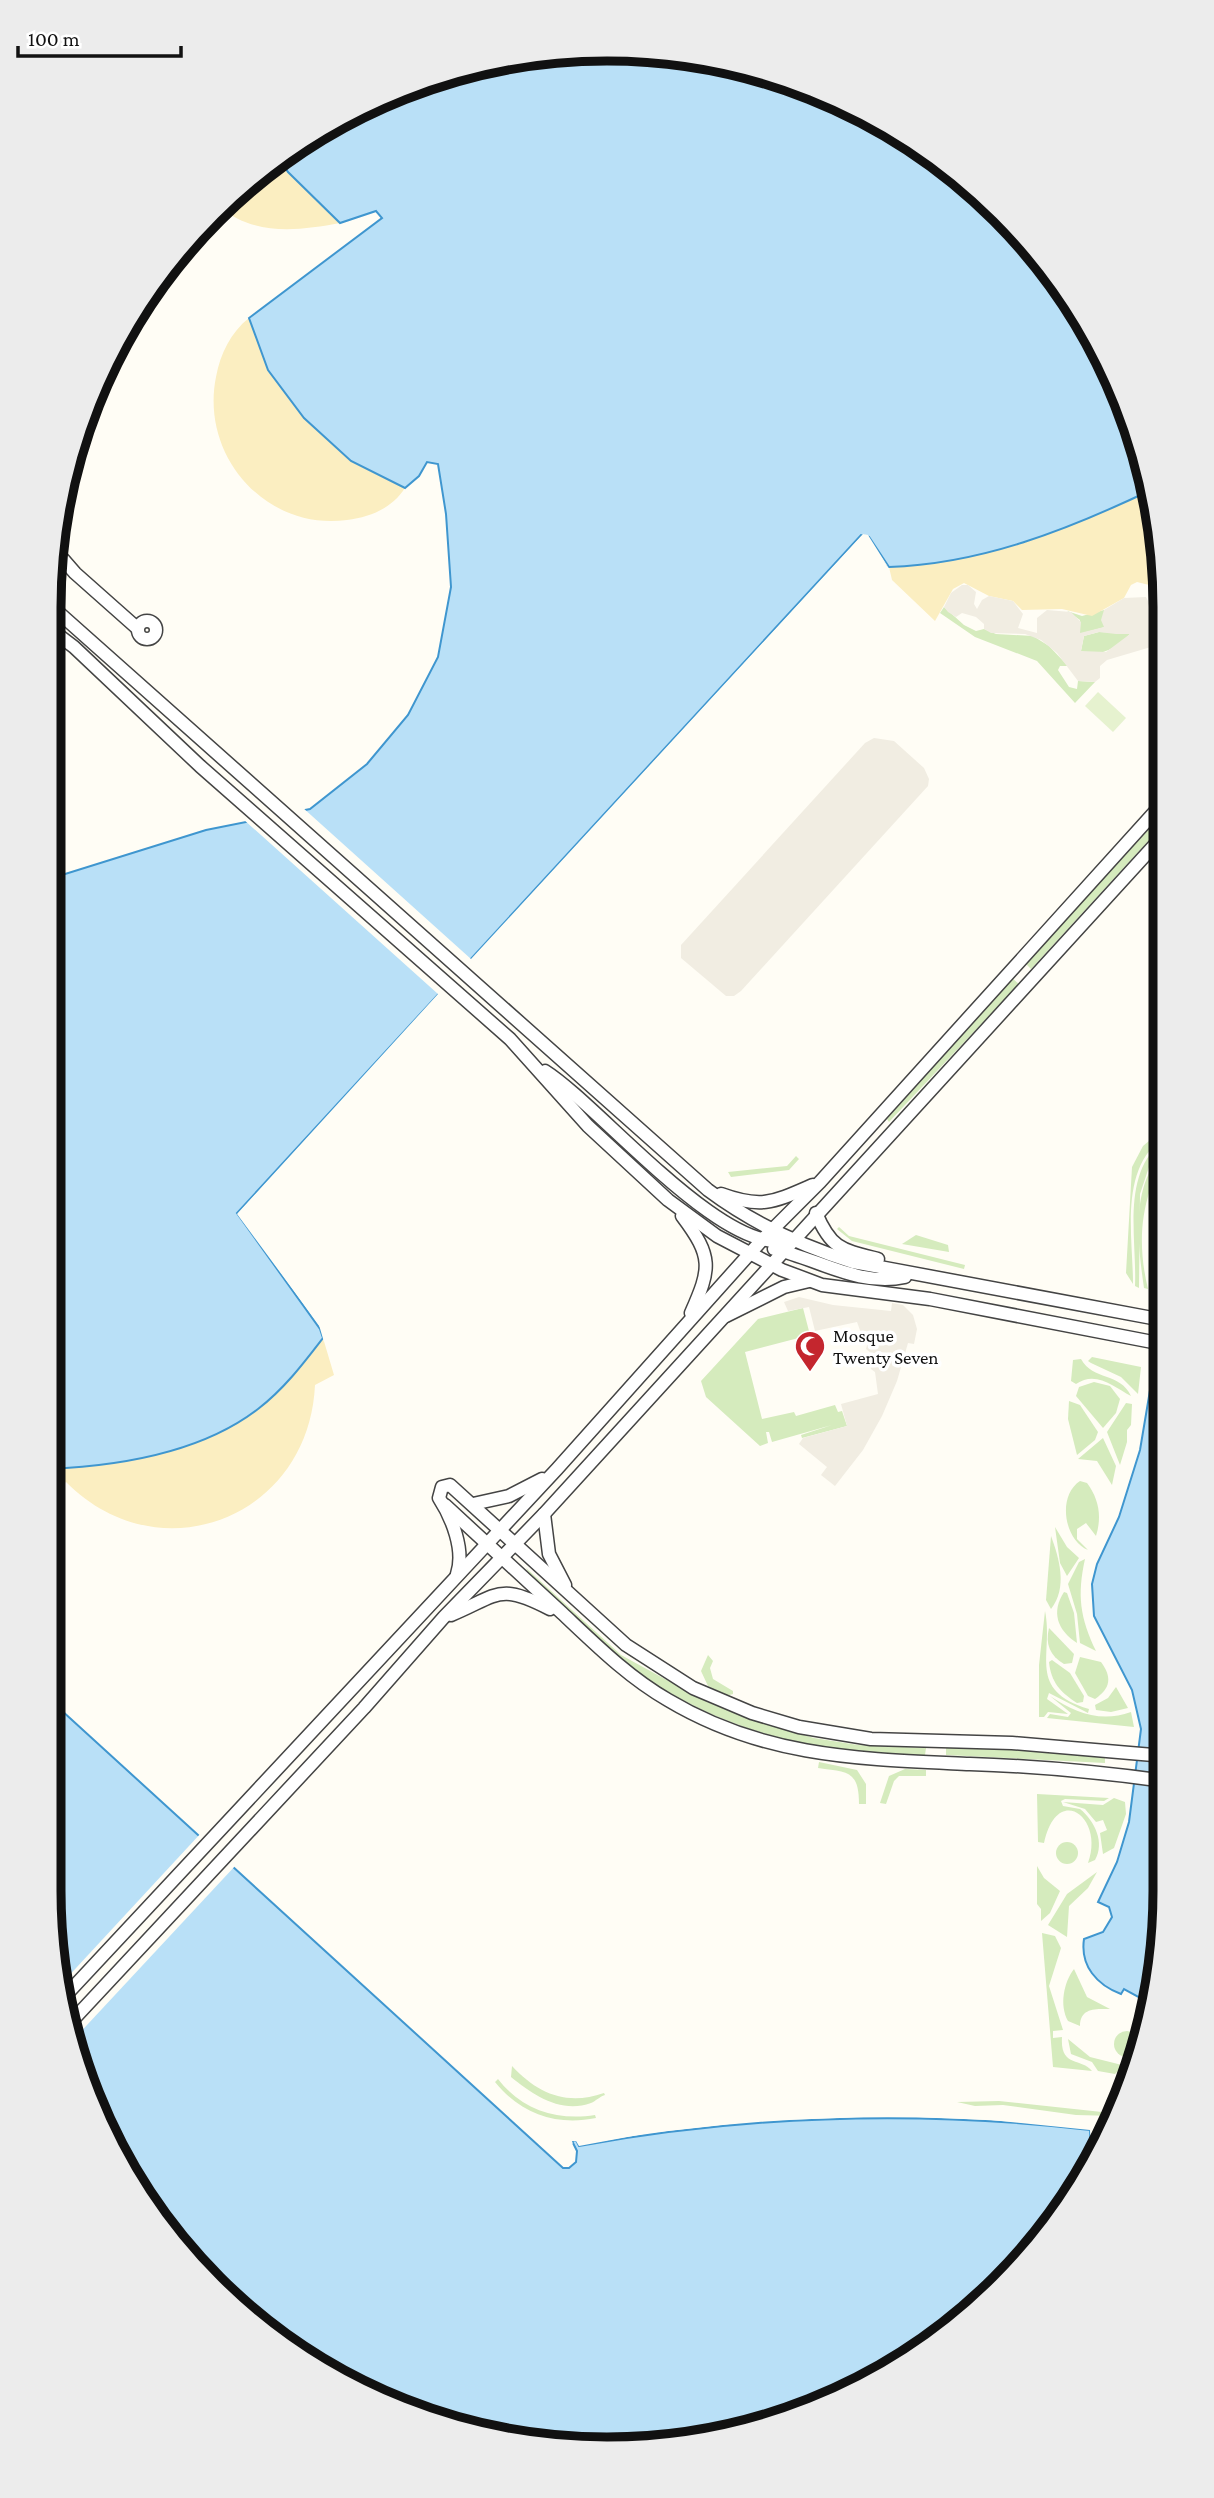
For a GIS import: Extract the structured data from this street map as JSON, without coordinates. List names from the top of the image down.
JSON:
{
  "places": {
    "mosque": ["Mosque Twenty Seven"]
  },
  "scale_bar": "100 m"
}
